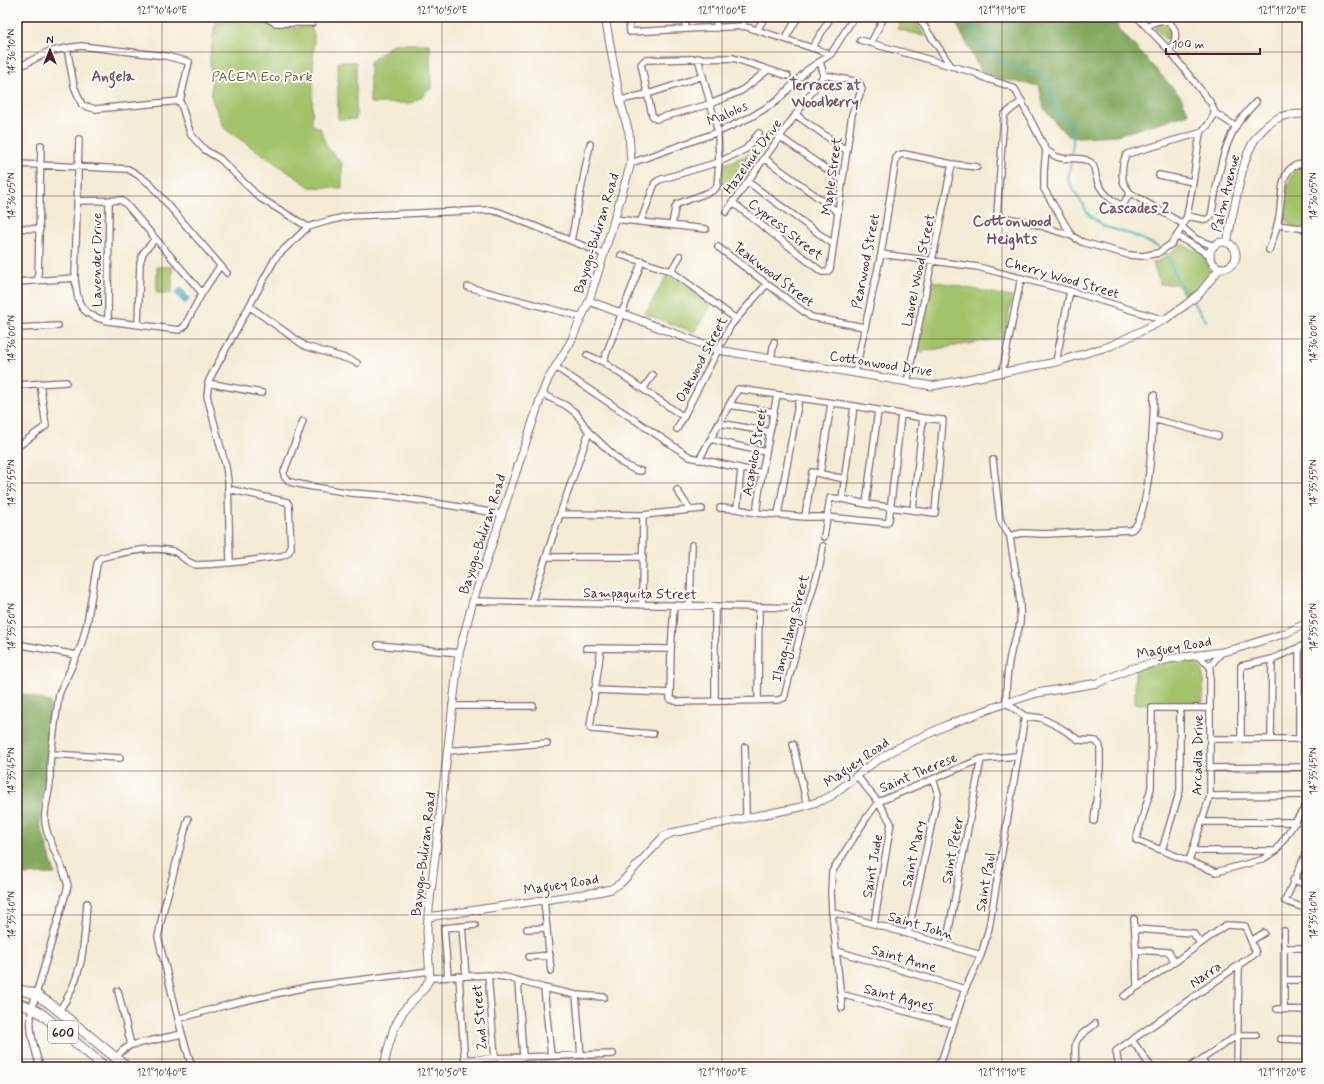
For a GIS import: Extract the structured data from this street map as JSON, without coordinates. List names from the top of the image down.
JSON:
{
  "streets": {
    "main road": ["600"],
    "street": [
      "Malolos",
      "Hazelnut Drive",
      "Maple Street",
      "Palm Avenue",
      "Cypress Street",
      "Bayugo-Buliran Road",
      "Lavender Drive",
      "Pearwood Street",
      "Laurel Wood Street",
      "Teakwood Street",
      "Cherry Wood Street",
      "Oakwood Street",
      "Cottonwood Drive",
      "Acapolco Street",
      "Sampaguita Street",
      "Ilang-ilang Street",
      "Maguey Road",
      "Arcadia Drive",
      "Saint Therese",
      "Saint Peter",
      "Saint Mary",
      "Saint Jude",
      "Saint Paul",
      "Saint John",
      "Saint Anne",
      "Narra",
      "Saint Agnes",
      "2nd Street"
    ]
  },
  "crossings": [
    ["Malolos", "Bayugo-Buliran Road"],
    ["Hazelnut Drive", "Maple Street"],
    ["Hazelnut Drive", "Cypress Street"],
    ["Maple Street", "Cypress Street"],
    ["Palm Avenue", "Cottonwood Drive"],
    ["Bayugo-Buliran Road", "Cottonwood Drive"],
    ["Bayugo-Buliran Road", "Sampaguita Street"],
    ["Bayugo-Buliran Road", "Maguey Road"],
    ["Pearwood Street", "Laurel Wood Street"],
    ["Pearwood Street", "Teakwood Street"],
    ["Pearwood Street", "Cherry Wood Street"],
    ["Pearwood Street", "Cottonwood Drive"],
    ["Laurel Wood Street", "Cherry Wood Street"],
    ["Laurel Wood Street", "Cottonwood Drive"],
    ["Teakwood Street", "Oakwood Street"],
    ["Cherry Wood Street", "Cottonwood Drive"],
    ["Oakwood Street", "Cottonwood Drive"],
    ["Sampaguita Street", "Ilang-ilang Street"],
    ["Maguey Road", "Saint Jude"],
    ["Saint Therese", "Saint Peter"],
    ["Saint Therese", "Saint Mary"],
    ["Saint Therese", "Saint Jude"],
    ["Saint Therese", "Saint Paul"],
    ["Saint Therese", "Saint John"],
    ["Saint Therese", "Saint Anne"],
    ["Saint Therese", "Saint Agnes"],
    ["Saint Peter", "Saint John"],
    ["Saint Mary", "Saint John"],
    ["Saint Jude", "Saint John"],
    ["Saint Paul", "Saint John"],
    ["Saint Paul", "Saint Anne"],
    ["Saint Paul", "Saint Agnes"]
  ],
  "districts": [
    "Angela",
    "Terraces at Woodberry",
    "Cascades 2",
    "Cottonwood Heights"
  ],
  "parks": ["PACEM Eco Park"],
  "scale_bar": "100 m",
  "north": "top",
  "coordinates": [
    "121°10'40\"E",
    "121°10'50\"E",
    "121°11'00\"E",
    "121°11'10\"E",
    "121°11'20\"E",
    "14°36'10\"N",
    "14°36'05\"N",
    "14°36'00\"N",
    "14°35'55\"N",
    "14°35'50\"N",
    "14°35'45\"N",
    "14°35'40\"N"
  ]
}
